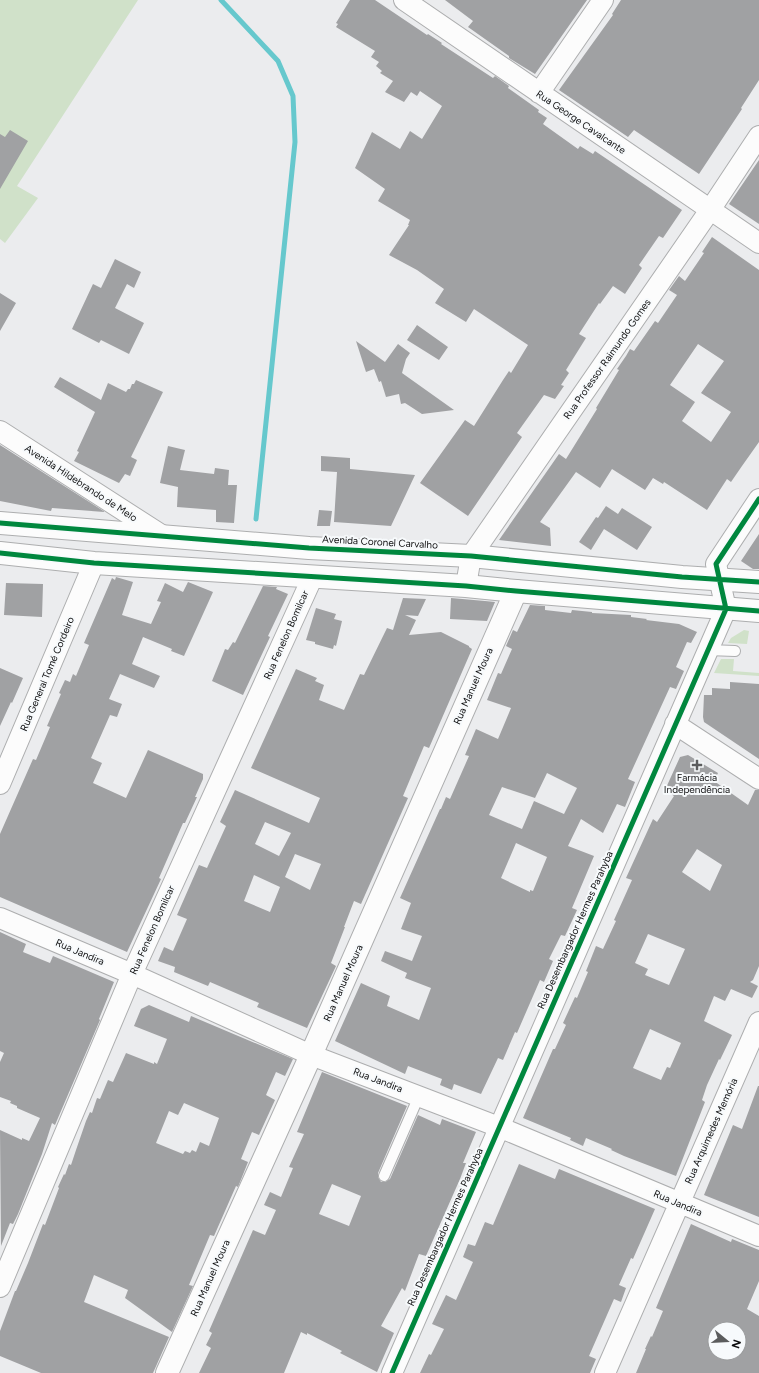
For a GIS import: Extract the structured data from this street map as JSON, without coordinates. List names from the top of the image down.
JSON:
{
  "streets": {
    "main road": ["Avenida Coronel Carvalho", "Rua Manuel Moura"],
    "street": [
      "Rua George Cavalcante",
      "Rua Professor Raimundo Gomes",
      "Avenida Hildebrando de Melo",
      "Rua Fenelon Bomilcar",
      "Rua General Tomé Cordeiro",
      "Rua Desembargador Hermes Parahyba",
      "Rua Jandira",
      "Rua Arquimedes Memória"
    ]
  },
  "crossings": [
    ["Rua George Cavalcante", "Rua Professor Raimundo Gomes"],
    ["Rua Professor Raimundo Gomes", "Avenida Coronel Carvalho"],
    ["Avenida Hildebrando de Melo", "Avenida Coronel Carvalho"],
    ["Rua Fenelon Bomilcar", "Rua Jandira"],
    ["Rua Manuel Moura", "Rua Jandira"],
    ["Rua Desembargador Hermes Parahyba", "Rua Jandira"],
    ["Rua Jandira", "Rua Arquimedes Memória"]
  ],
  "places": {
    "health": ["Farmácia Independência"]
  },
  "north": "right"
}
